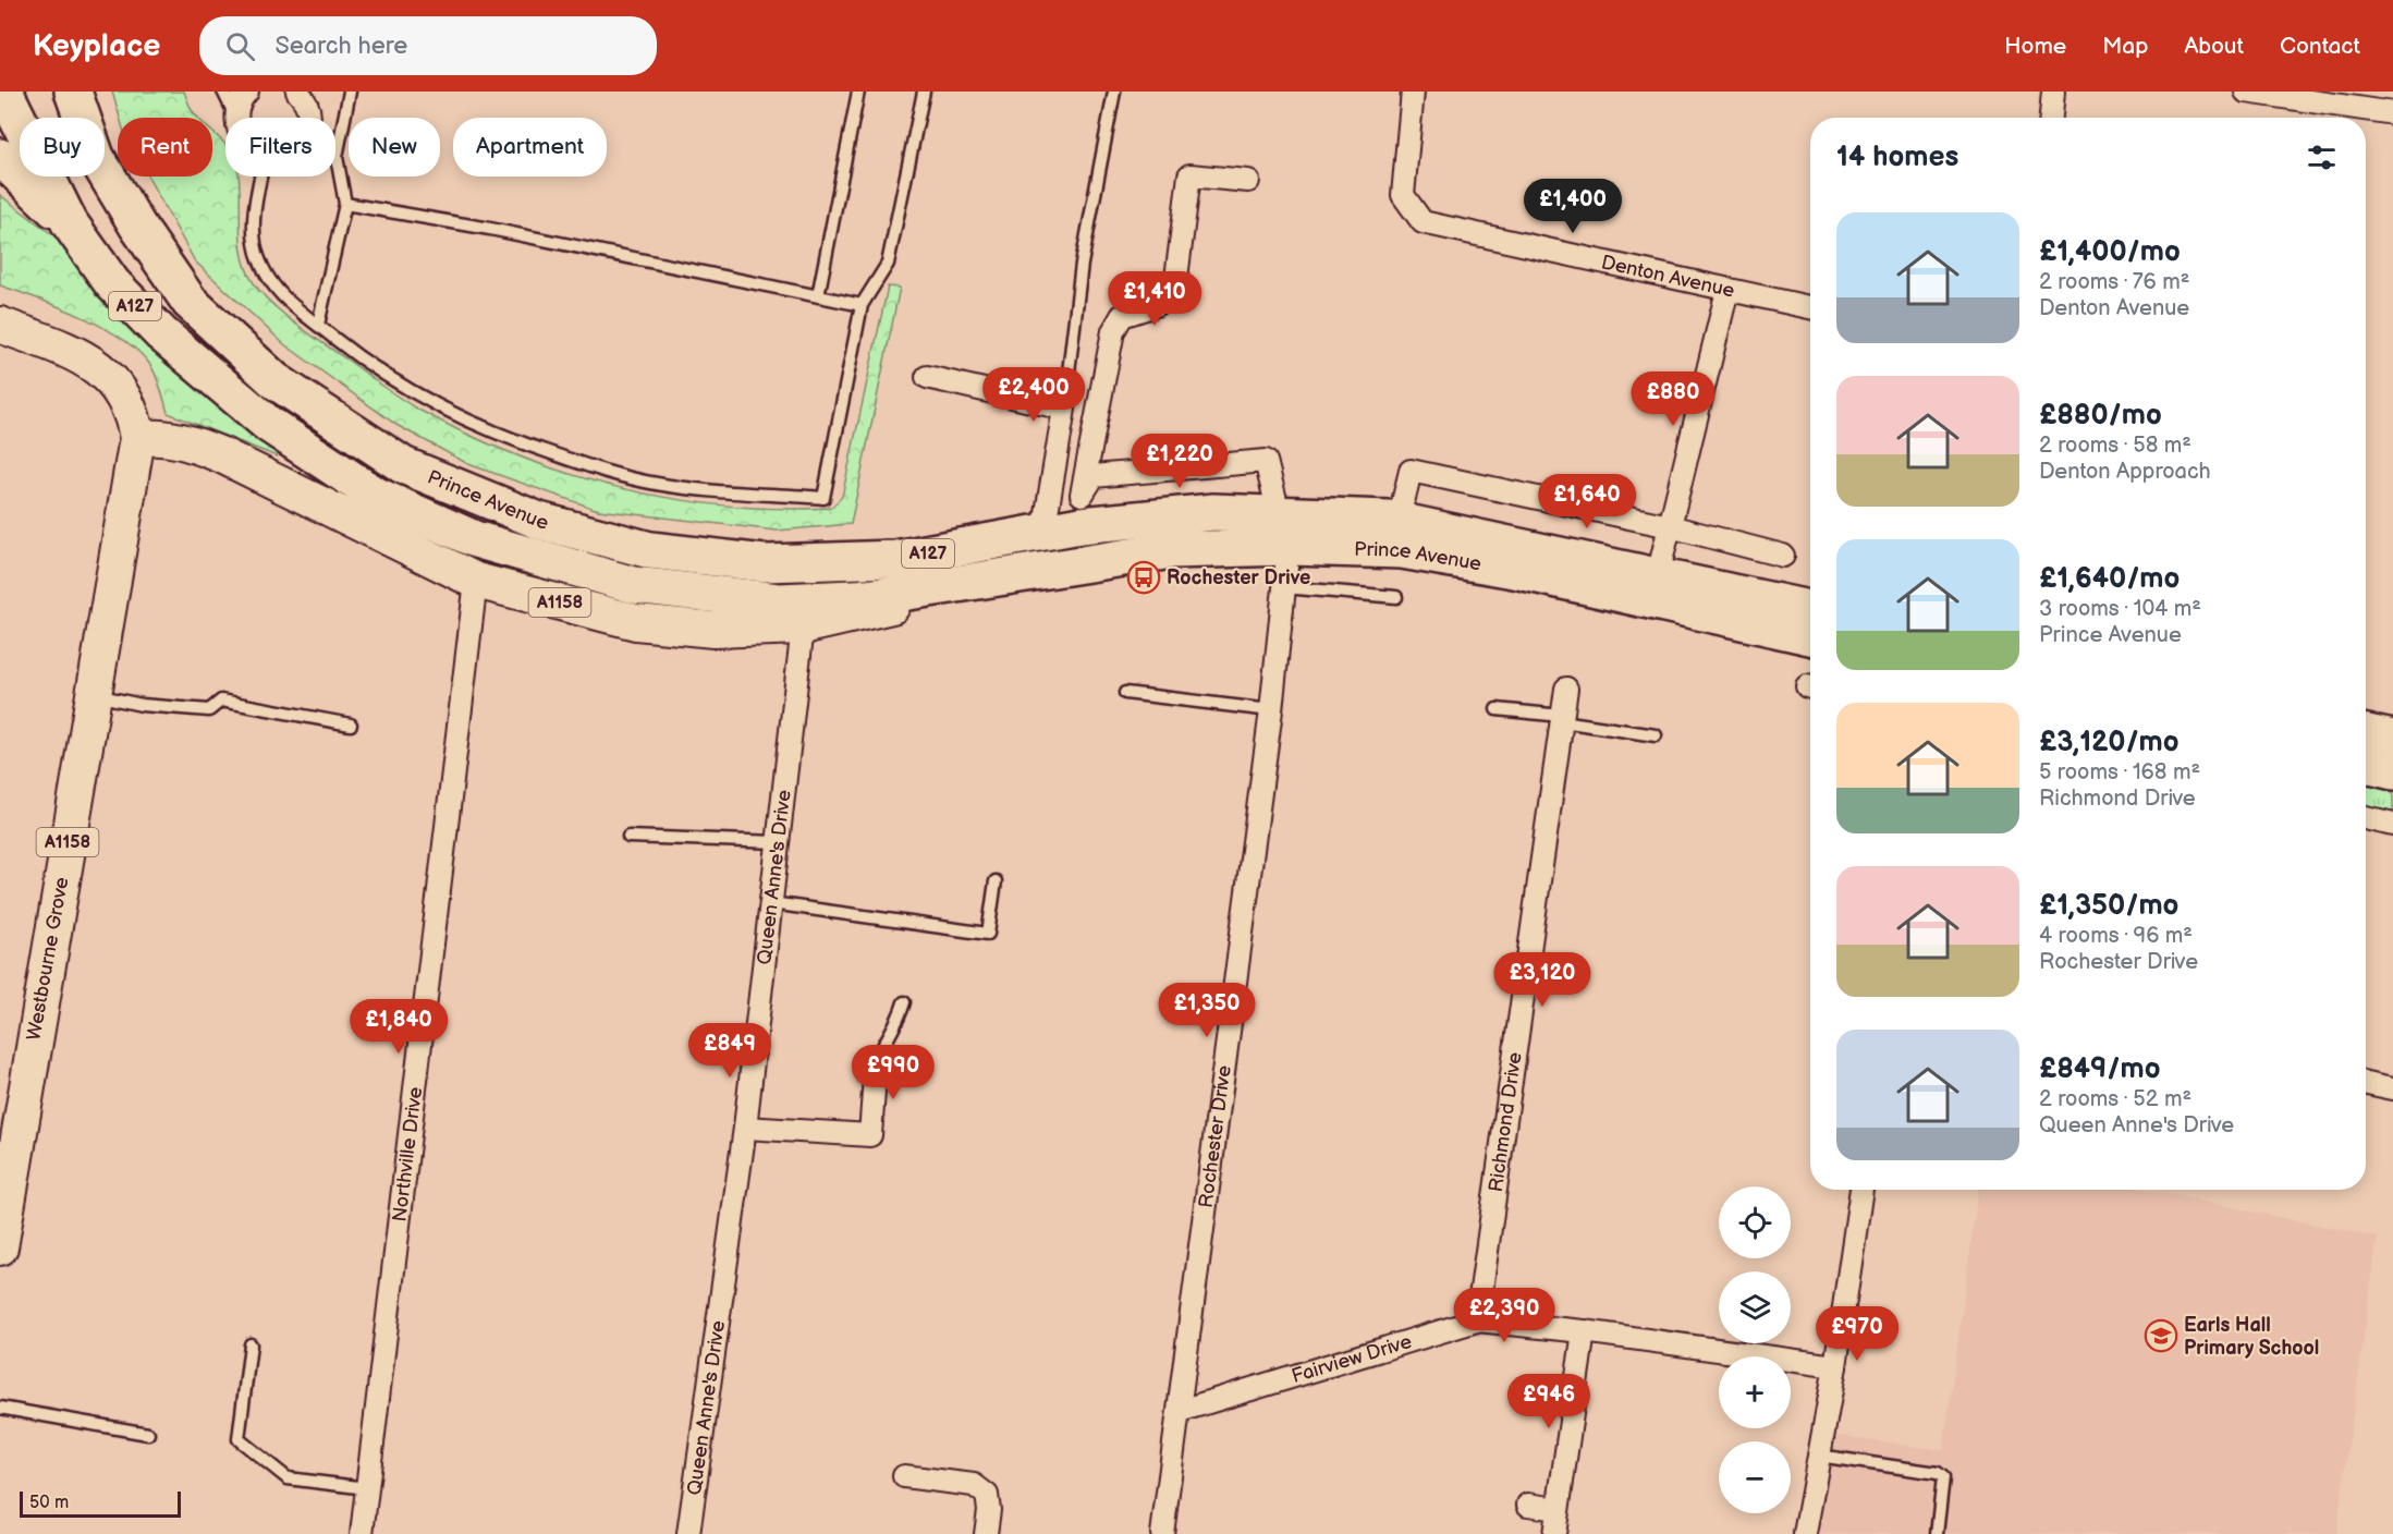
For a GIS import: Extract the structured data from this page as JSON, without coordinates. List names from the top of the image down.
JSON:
{
  "streets": {
    "highway": ["A127", "Prince Avenue"],
    "main road": ["A1158", "Westbourne Grove"],
    "street": [
      "Denton Avenue",
      "Queen Anne's Drive",
      "Richmond Drive",
      "Rochester Drive",
      "Northville Drive",
      "Fairview Drive"
    ]
  },
  "crossings": [
    ["A127", "Prince Avenue"],
    ["Prince Avenue", "A1158"],
    ["Prince Avenue", "Queen Anne's Drive"],
    ["Prince Avenue", "Westbourne Grove"],
    ["Prince Avenue", "Rochester Drive"],
    ["Prince Avenue", "Northville Drive"],
    ["A1158", "Westbourne Grove"],
    ["Richmond Drive", "Fairview Drive"],
    ["Rochester Drive", "Fairview Drive"]
  ],
  "places": {
    "bus stop": ["Rochester Drive"],
    "school or university": ["Earls Hall Primary School"]
  },
  "scale_bar": "50 m",
  "page": {
    "header": "Keyplace",
    "search": "Search here",
    "nav": [
      "Home",
      "Map",
      "About",
      "Contact"
    ],
    "chip": [
      "Buy",
      "Rent",
      "Filters",
      "New",
      "Apartment"
    ],
    "heading": "14 homes",
    "price": [
      "£1,400",
      "£1,410",
      "£2,400",
      "£880",
      "£1,220",
      "£1,640",
      "£3,120",
      "£1,350",
      "£1,840",
      "£849",
      "£990",
      "£2,390",
      "£970",
      "£946"
    ],
    "list": [
      {
        "name": "£1,400/mo",
        "note": "2 rooms · 76 m² · Denton Avenue"
      },
      {
        "name": "£880/mo",
        "note": "2 rooms · 58 m² · Denton Approach"
      },
      {
        "name": "£1,640/mo",
        "note": "3 rooms · 104 m² · Prince Avenue"
      },
      {
        "name": "£3,120/mo",
        "note": "5 rooms · 168 m² · Richmond Drive"
      },
      {
        "name": "£1,350/mo",
        "note": "4 rooms · 96 m² · Rochester Drive"
      },
      {
        "name": "£849/mo",
        "note": "2 rooms · 52 m² · Queen Anne's Drive"
      }
    ],
    "map_buttons": ["+", "−"],
    "scale": "50 m"
  }
}
